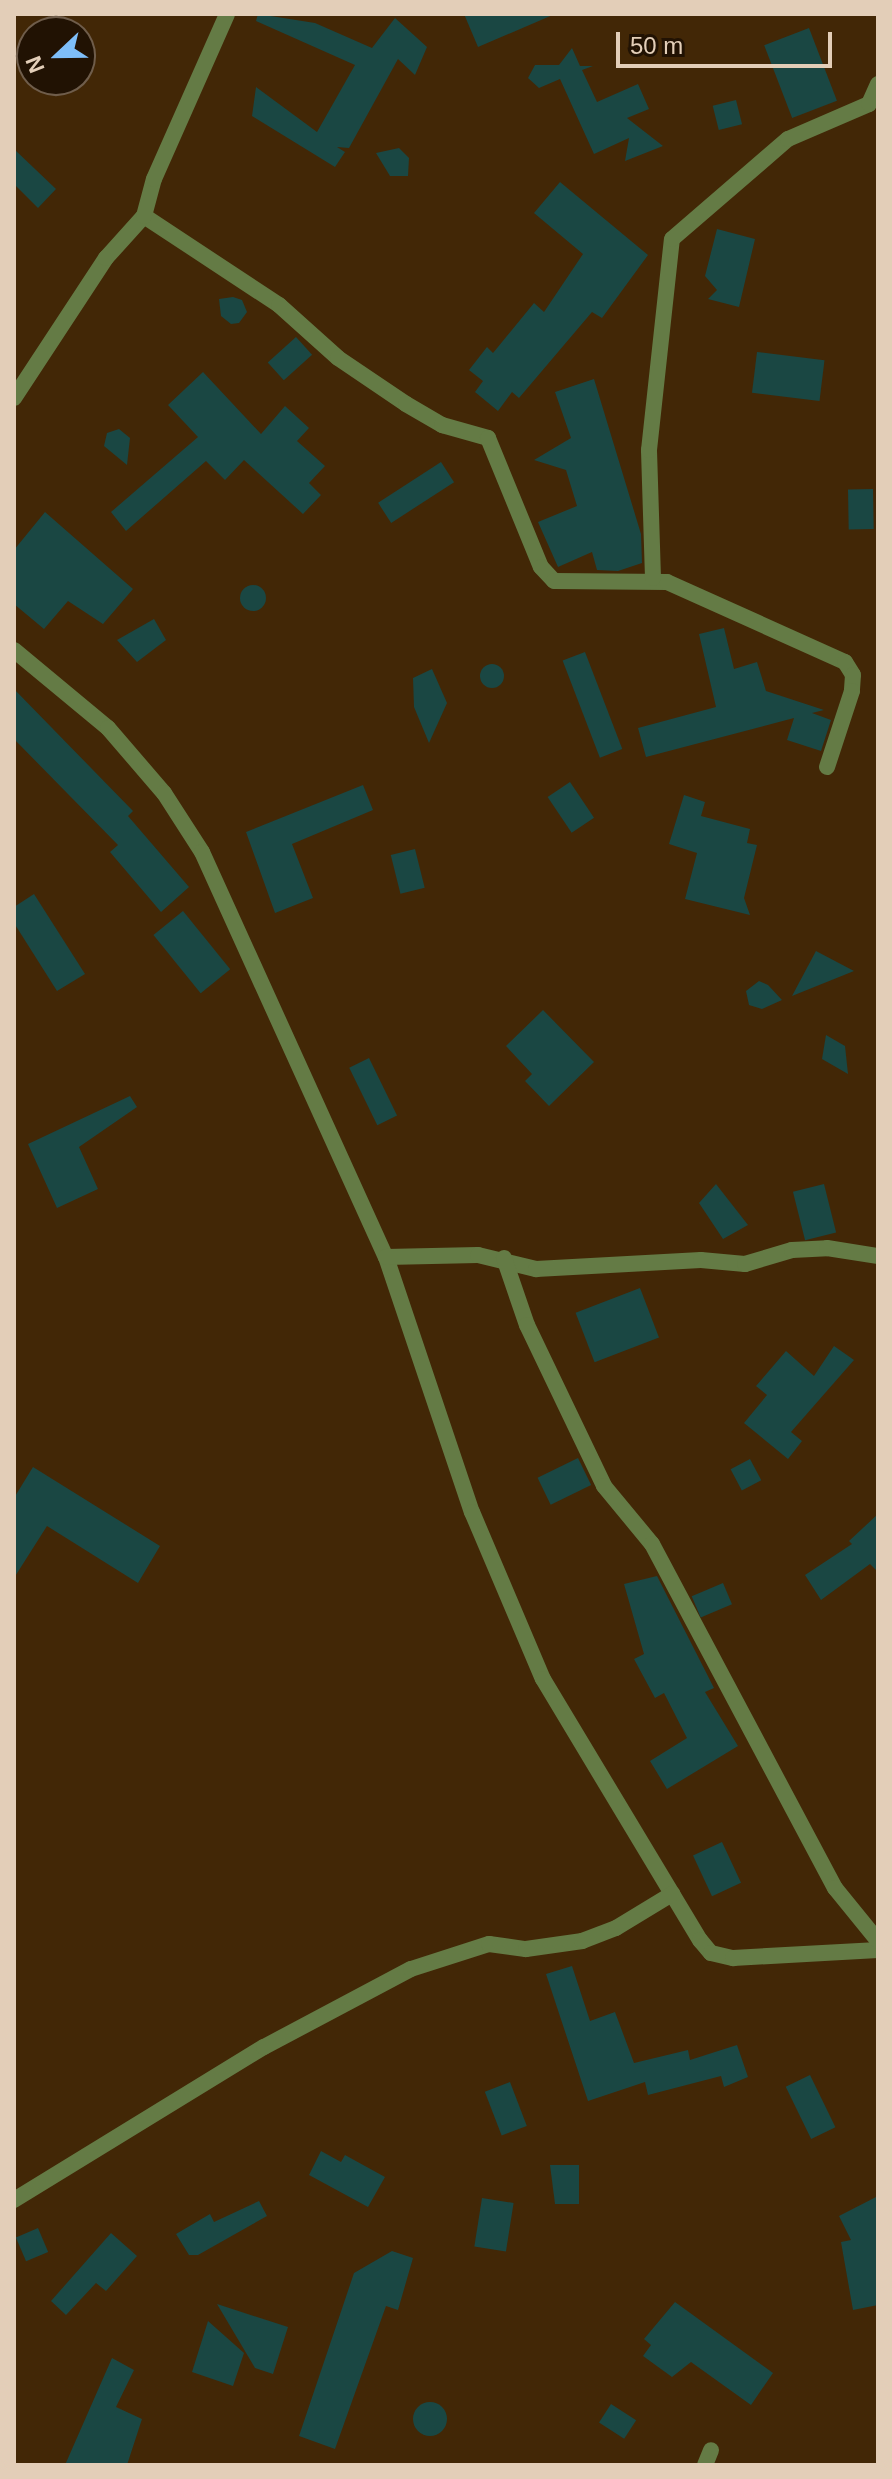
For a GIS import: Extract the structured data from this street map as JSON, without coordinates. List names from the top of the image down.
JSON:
{
  "scale_bar": "50 m",
  "north": "left"
}
